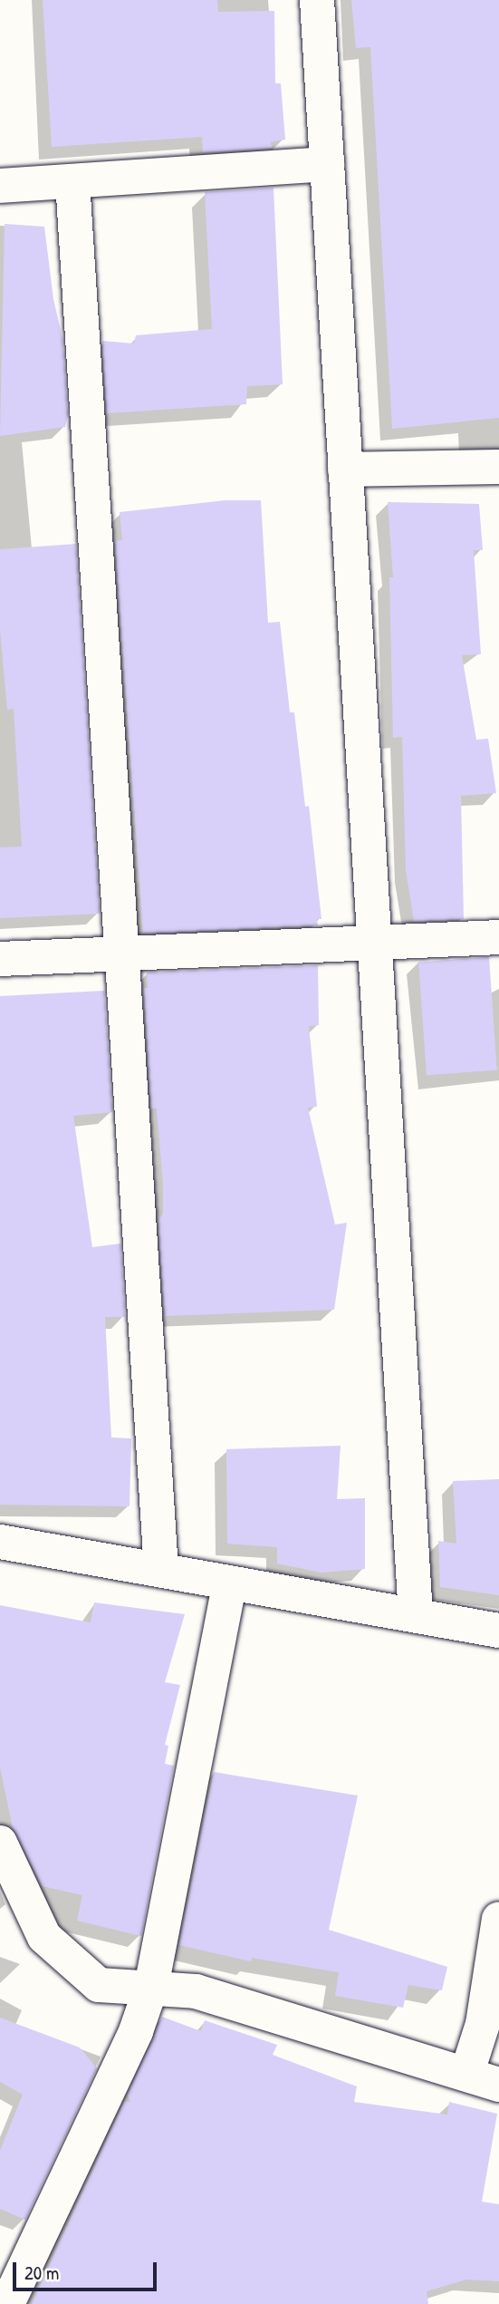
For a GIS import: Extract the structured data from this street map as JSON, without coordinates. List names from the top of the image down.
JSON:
{
  "scale_bar": "20 m"
}
